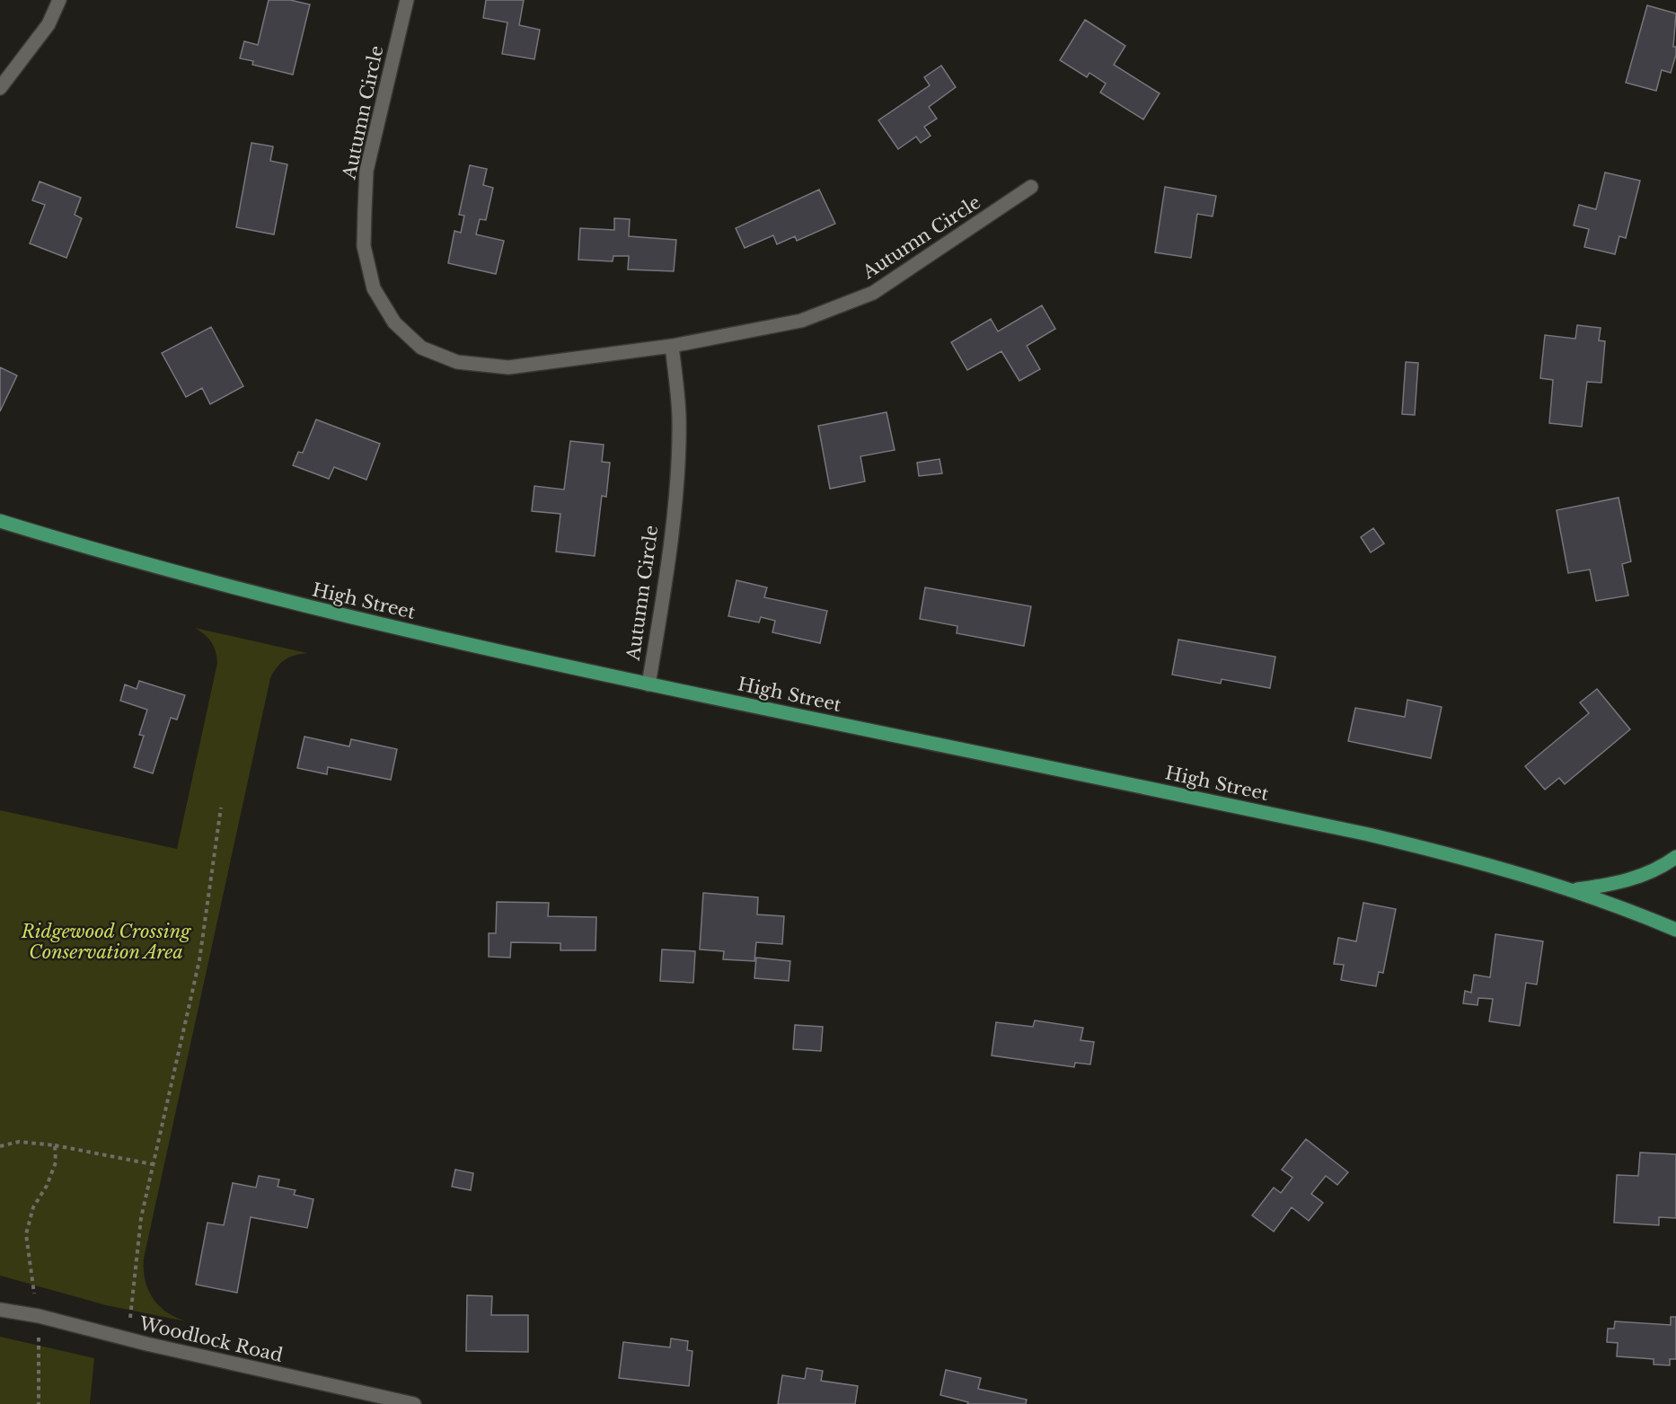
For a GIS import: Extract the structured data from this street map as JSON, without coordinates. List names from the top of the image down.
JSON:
{
  "streets": {
    "main road": ["High Street"],
    "street": ["Autumn Circle", "Woodlock Road"]
  },
  "crossings": [
    ["Autumn Circle", "High Street"]
  ],
  "parks": ["Ridgewood Crossing Conservation Area"]
}
